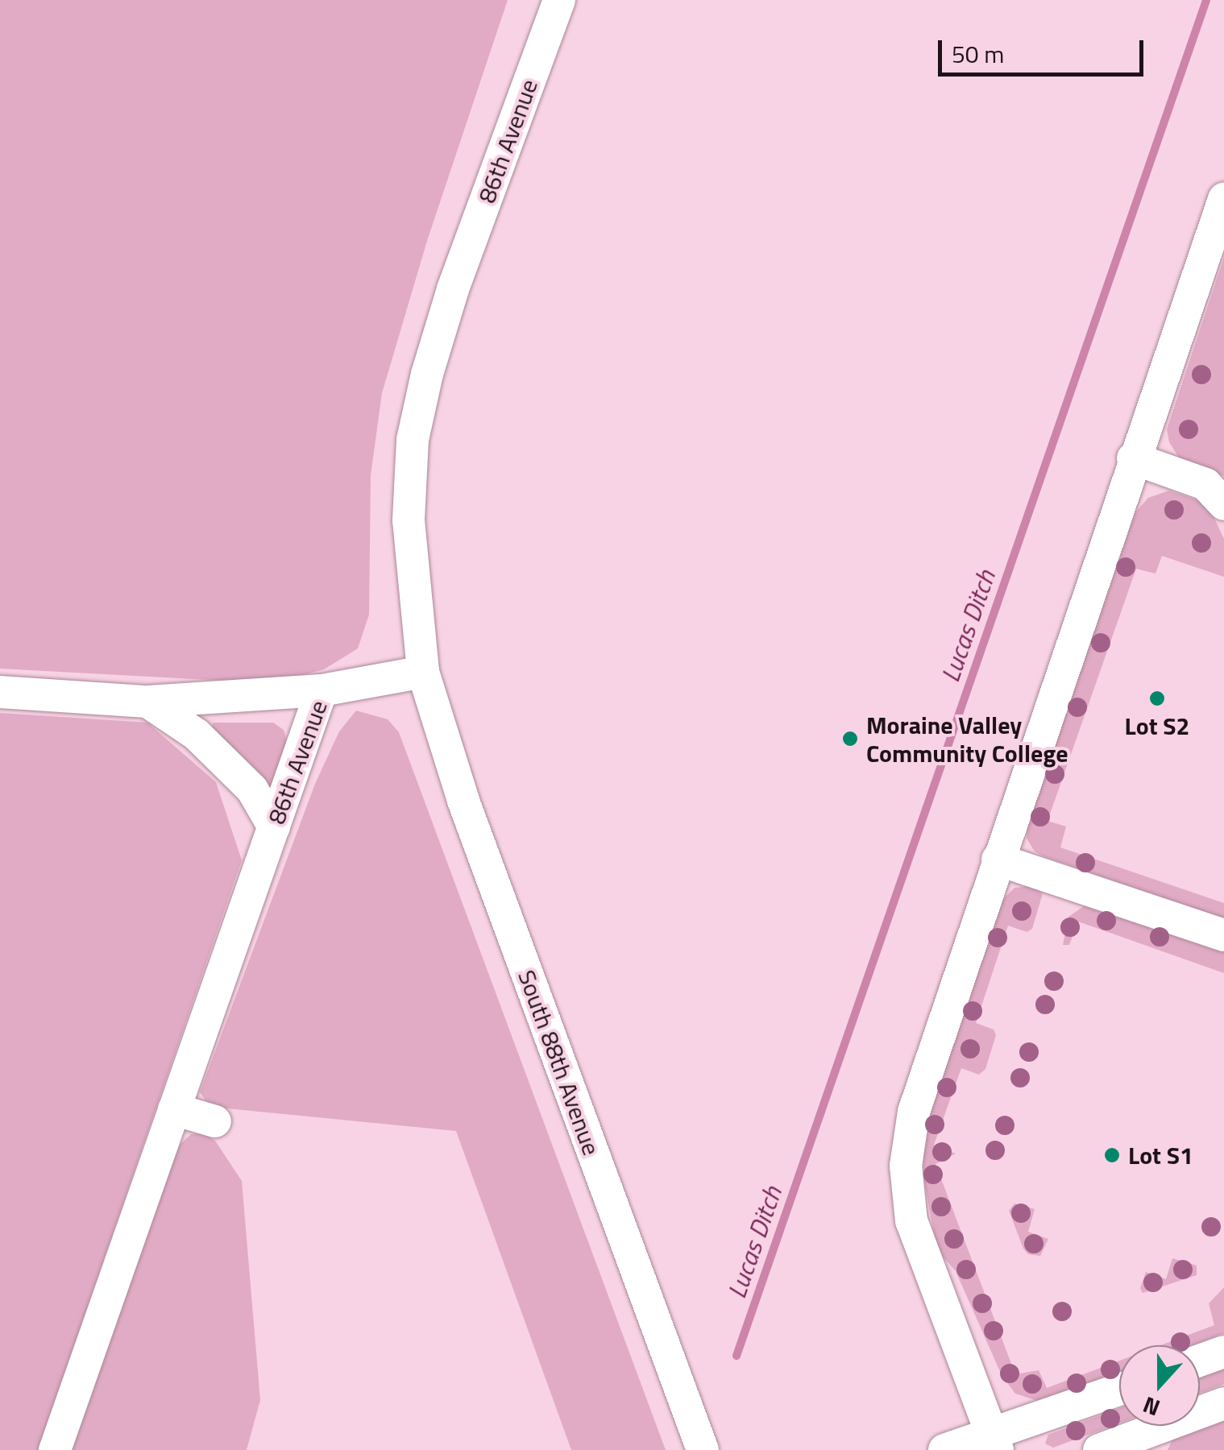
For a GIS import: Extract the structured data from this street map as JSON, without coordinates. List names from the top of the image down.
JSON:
{
  "streets": {
    "street": ["86th Avenue", "South 88th Avenue"]
  },
  "crossings": [
    ["86th Avenue", "South 88th Avenue"]
  ],
  "water": ["Lucas Ditch"],
  "places": ["Lot S2", "Moraine Valley Community College", "Lot S1"],
  "scale_bar": "50 m",
  "north": "bottom"
}
